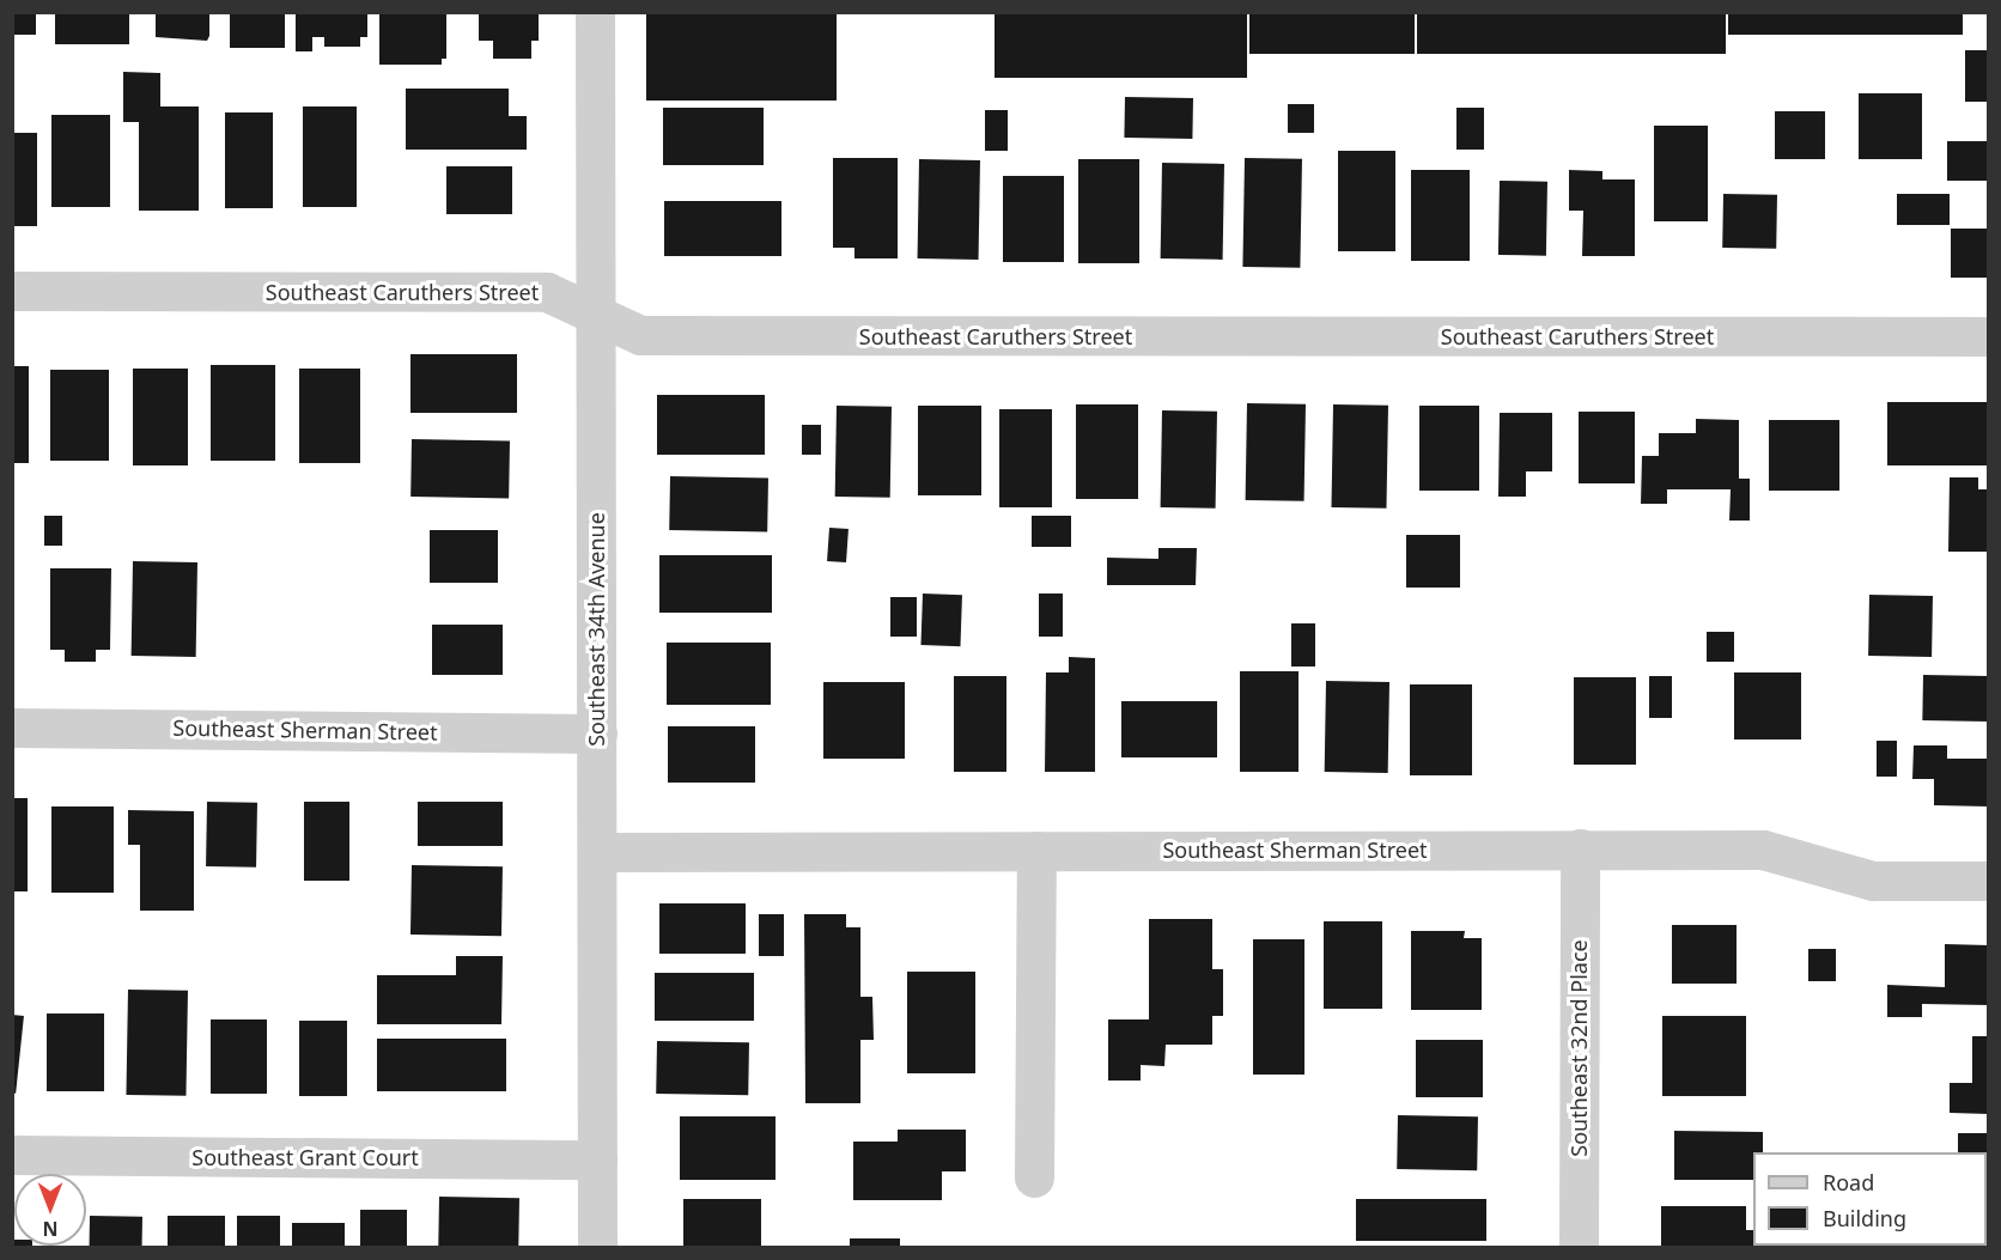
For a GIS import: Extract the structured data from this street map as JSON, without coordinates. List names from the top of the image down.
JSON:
{
  "streets": {
    "street": [
      "Southeast Caruthers Street",
      "Southeast 34th Avenue",
      "Southeast Sherman Street",
      "Southeast 32nd Place",
      "Southeast Grant Court"
    ]
  },
  "crossings": [
    ["Southeast Caruthers Street", "Southeast 34th Avenue"],
    ["Southeast 34th Avenue", "Southeast Sherman Street"],
    ["Southeast 34th Avenue", "Southeast Grant Court"],
    ["Southeast Sherman Street", "Southeast 32nd Place"]
  ],
  "legend": ["Road", "Building"],
  "north": "bottom"
}
